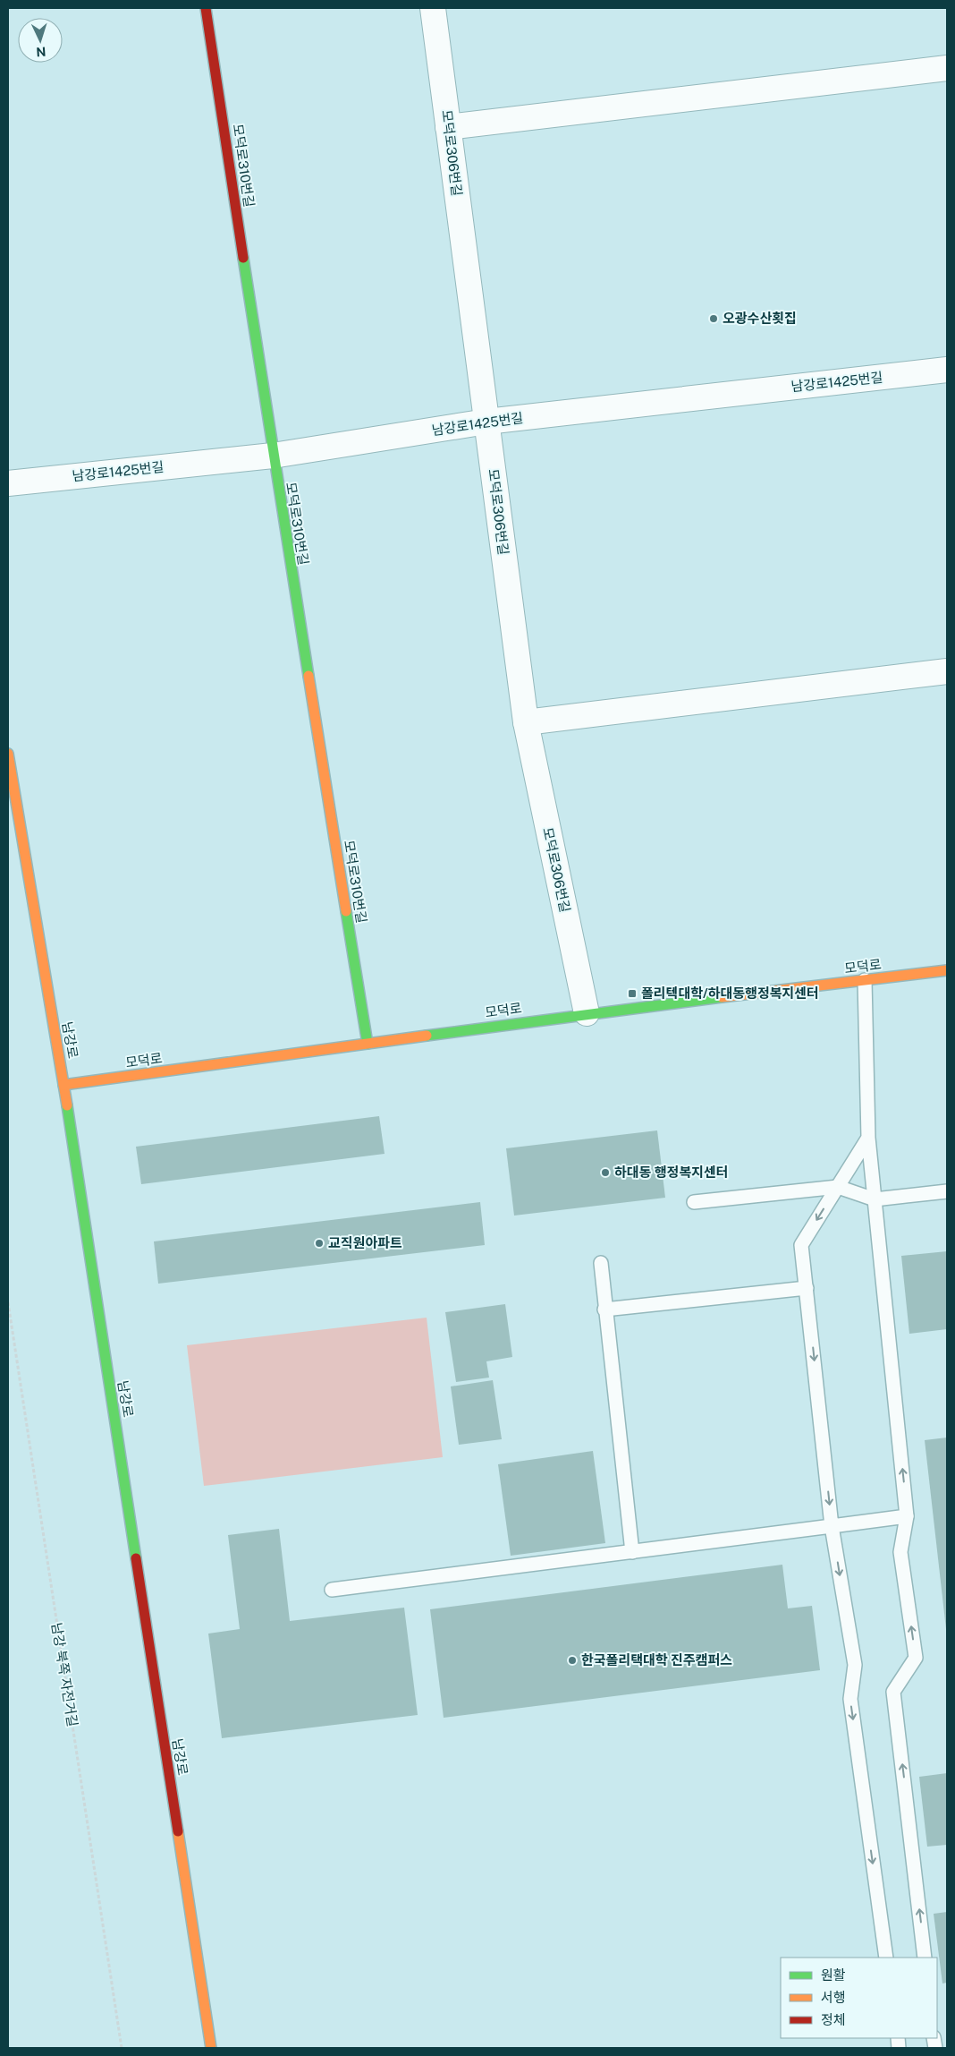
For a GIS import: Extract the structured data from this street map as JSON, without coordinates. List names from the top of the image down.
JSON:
{
  "streets": {
    "street": [
      "모덕로306번길",
      "모덕로310번길",
      "남강로1425번길",
      "모덕로",
      "남강로"
    ],
    "path": ["남강 북쪽 자전거길"]
  },
  "crossings": [
    ["모덕로306번길", "남강로1425번길"],
    ["모덕로306번길", "모덕로"],
    ["모덕로310번길", "남강로1425번길"],
    ["모덕로310번길", "모덕로"],
    ["모덕로", "남강로"]
  ],
  "places": {
    "other": [
      "오광수산횟집",
      "하대동 행정복지센터",
      "교직원아파트",
      "한국폴리택대학 진주캠퍼스"
    ],
    "transit": ["폴리텍대학/하대동행정복지센터"]
  },
  "legend": ["원활", "서행", "정체"],
  "north": "bottom"
}
